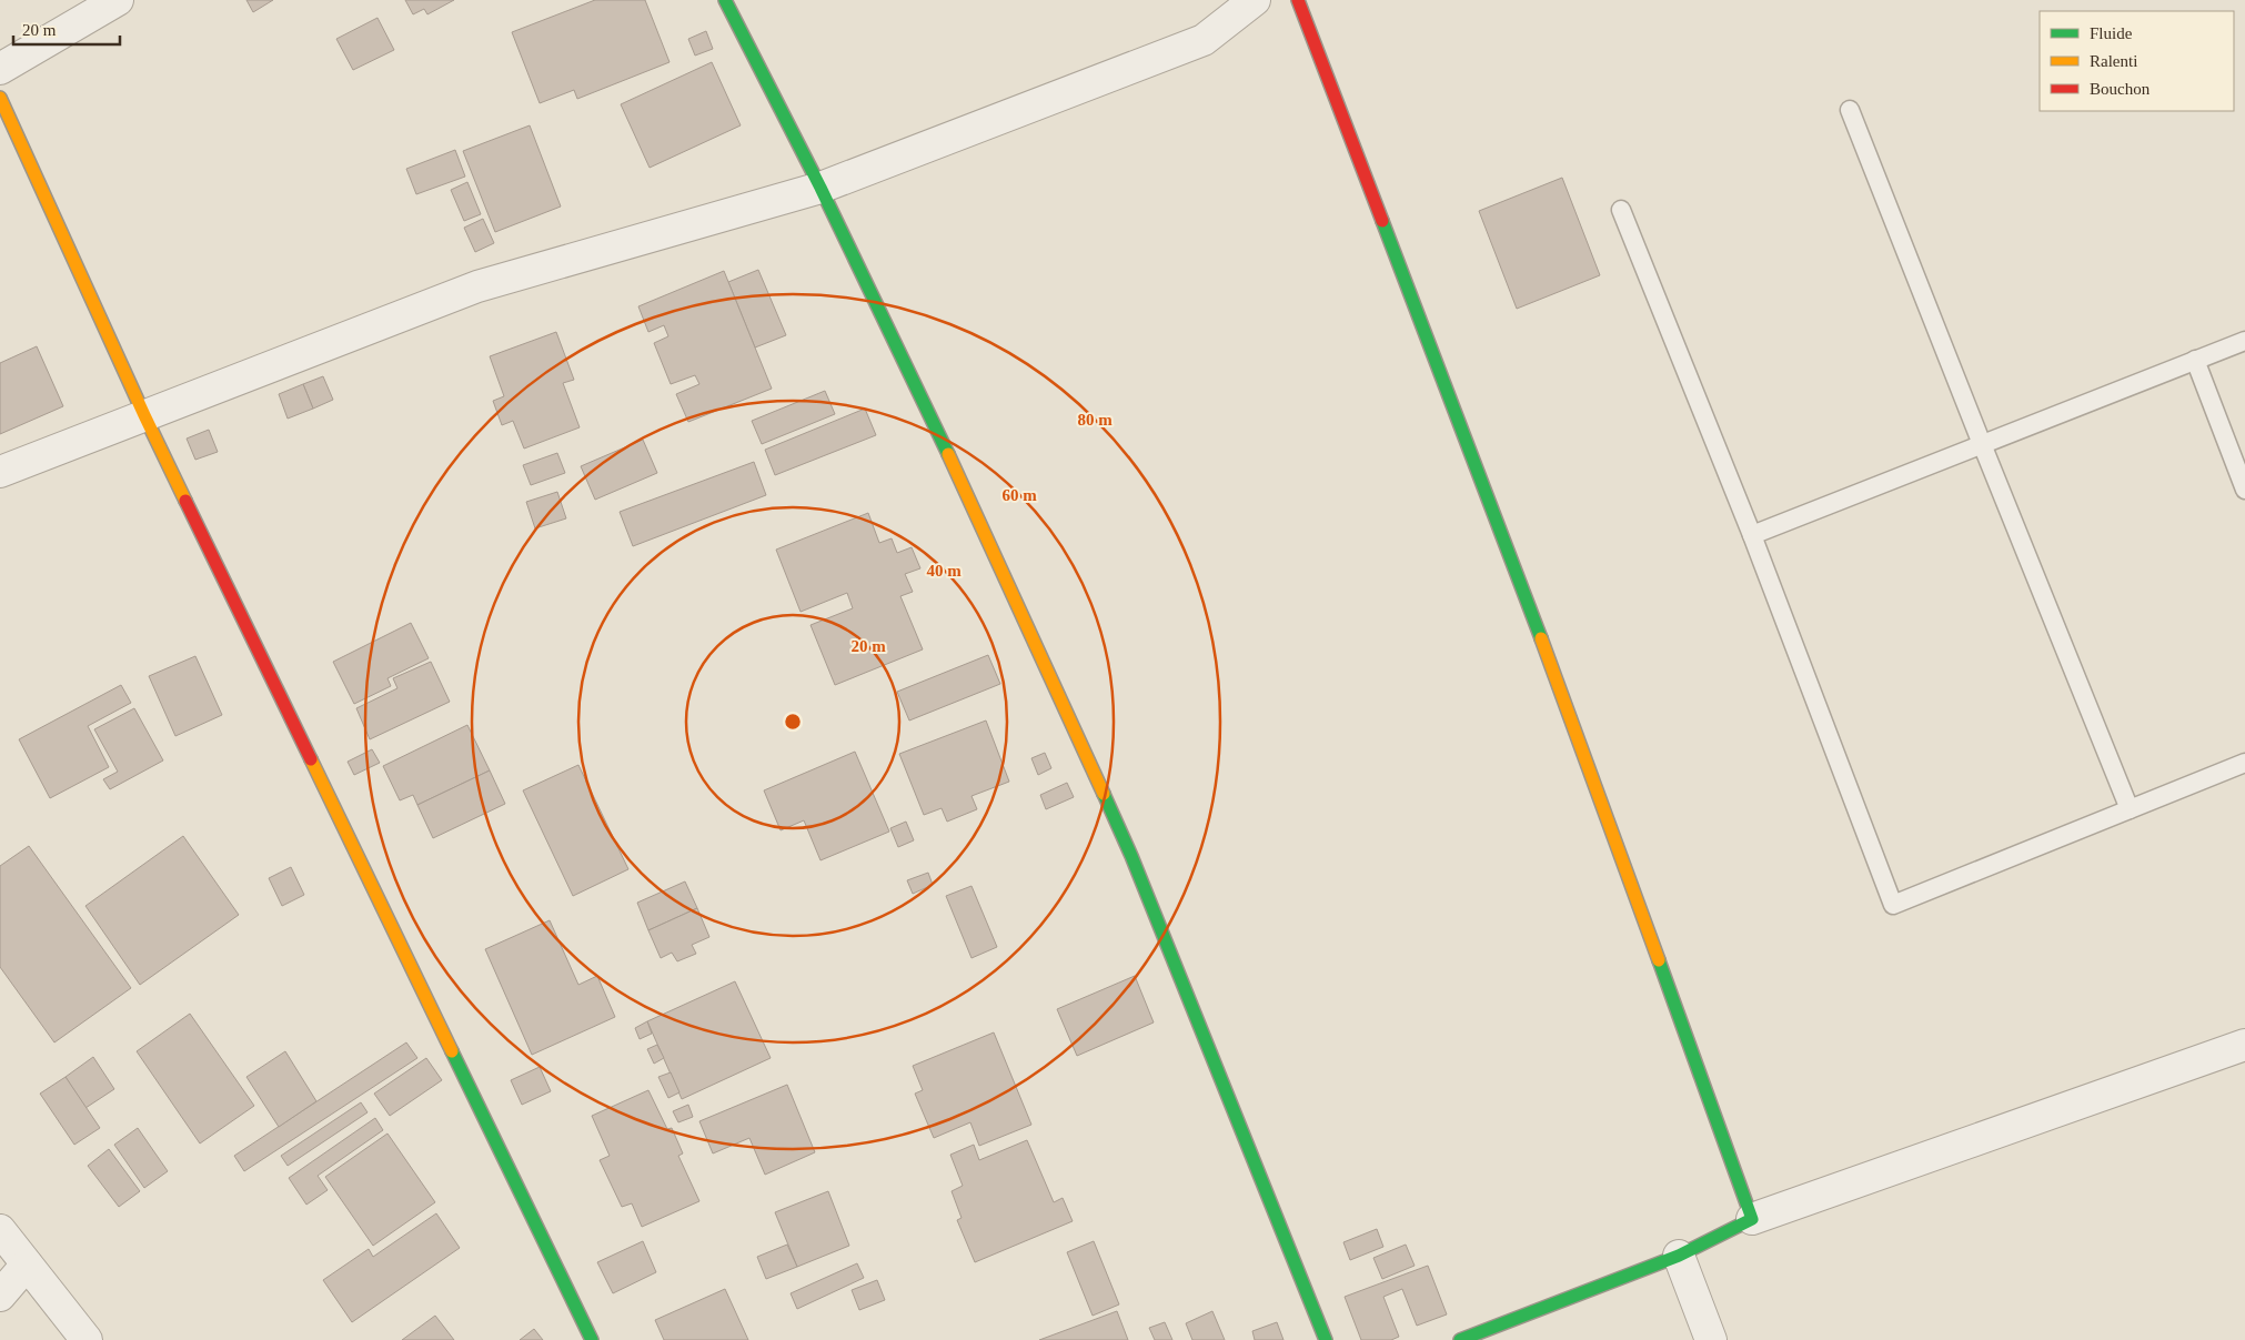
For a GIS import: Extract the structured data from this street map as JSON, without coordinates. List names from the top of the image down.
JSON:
{
  "legend": ["Fluide", "Ralenti", "Bouchon"],
  "scale_bar": "20 m",
  "rings": [
    "80 m",
    "60 m",
    "40 m",
    "20 m"
  ]
}
